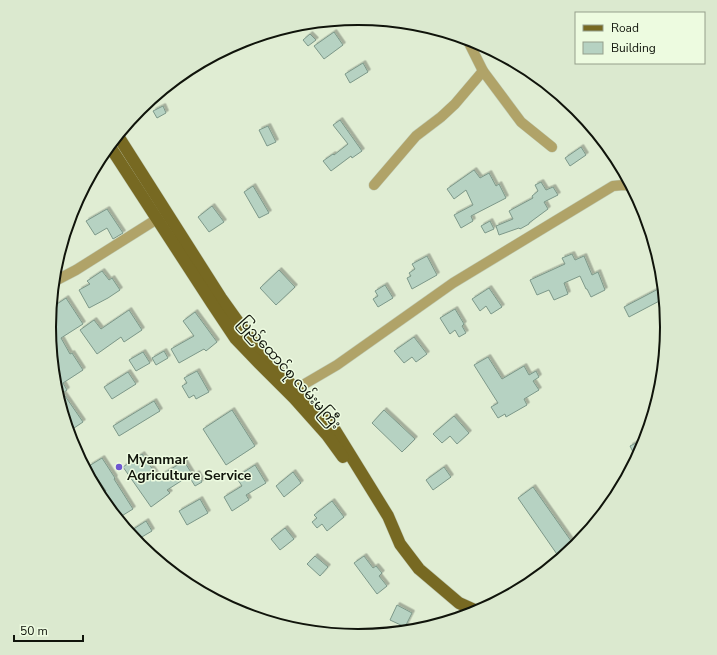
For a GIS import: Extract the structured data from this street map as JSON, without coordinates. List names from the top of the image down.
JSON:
{
  "streets": {
    "main road": ["ပြည်ထောင်စု လမ်းမကြီး"]
  },
  "places": ["Myanmar Agriculture Service"],
  "legend": ["Road", "Building"],
  "scale_bar": "50 m"
}
